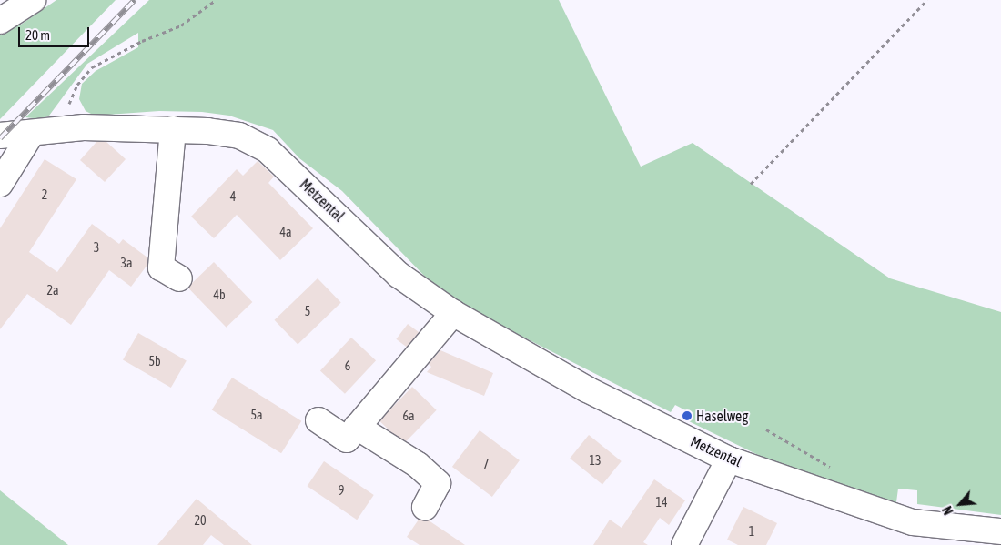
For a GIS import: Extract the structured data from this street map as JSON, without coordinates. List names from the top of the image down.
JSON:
{
  "streets": {
    "street": ["Metzental"]
  },
  "places": ["Haselweg"],
  "house_numbers": [
    "2",
    "4",
    "4a",
    "3",
    "3a",
    "2a",
    "4b",
    "5",
    "5b",
    "6",
    "5a",
    "6a",
    "13",
    "7",
    "9",
    "14",
    "20",
    "1"
  ],
  "scale_bar": "20 m",
  "north": "bottom left"
}
